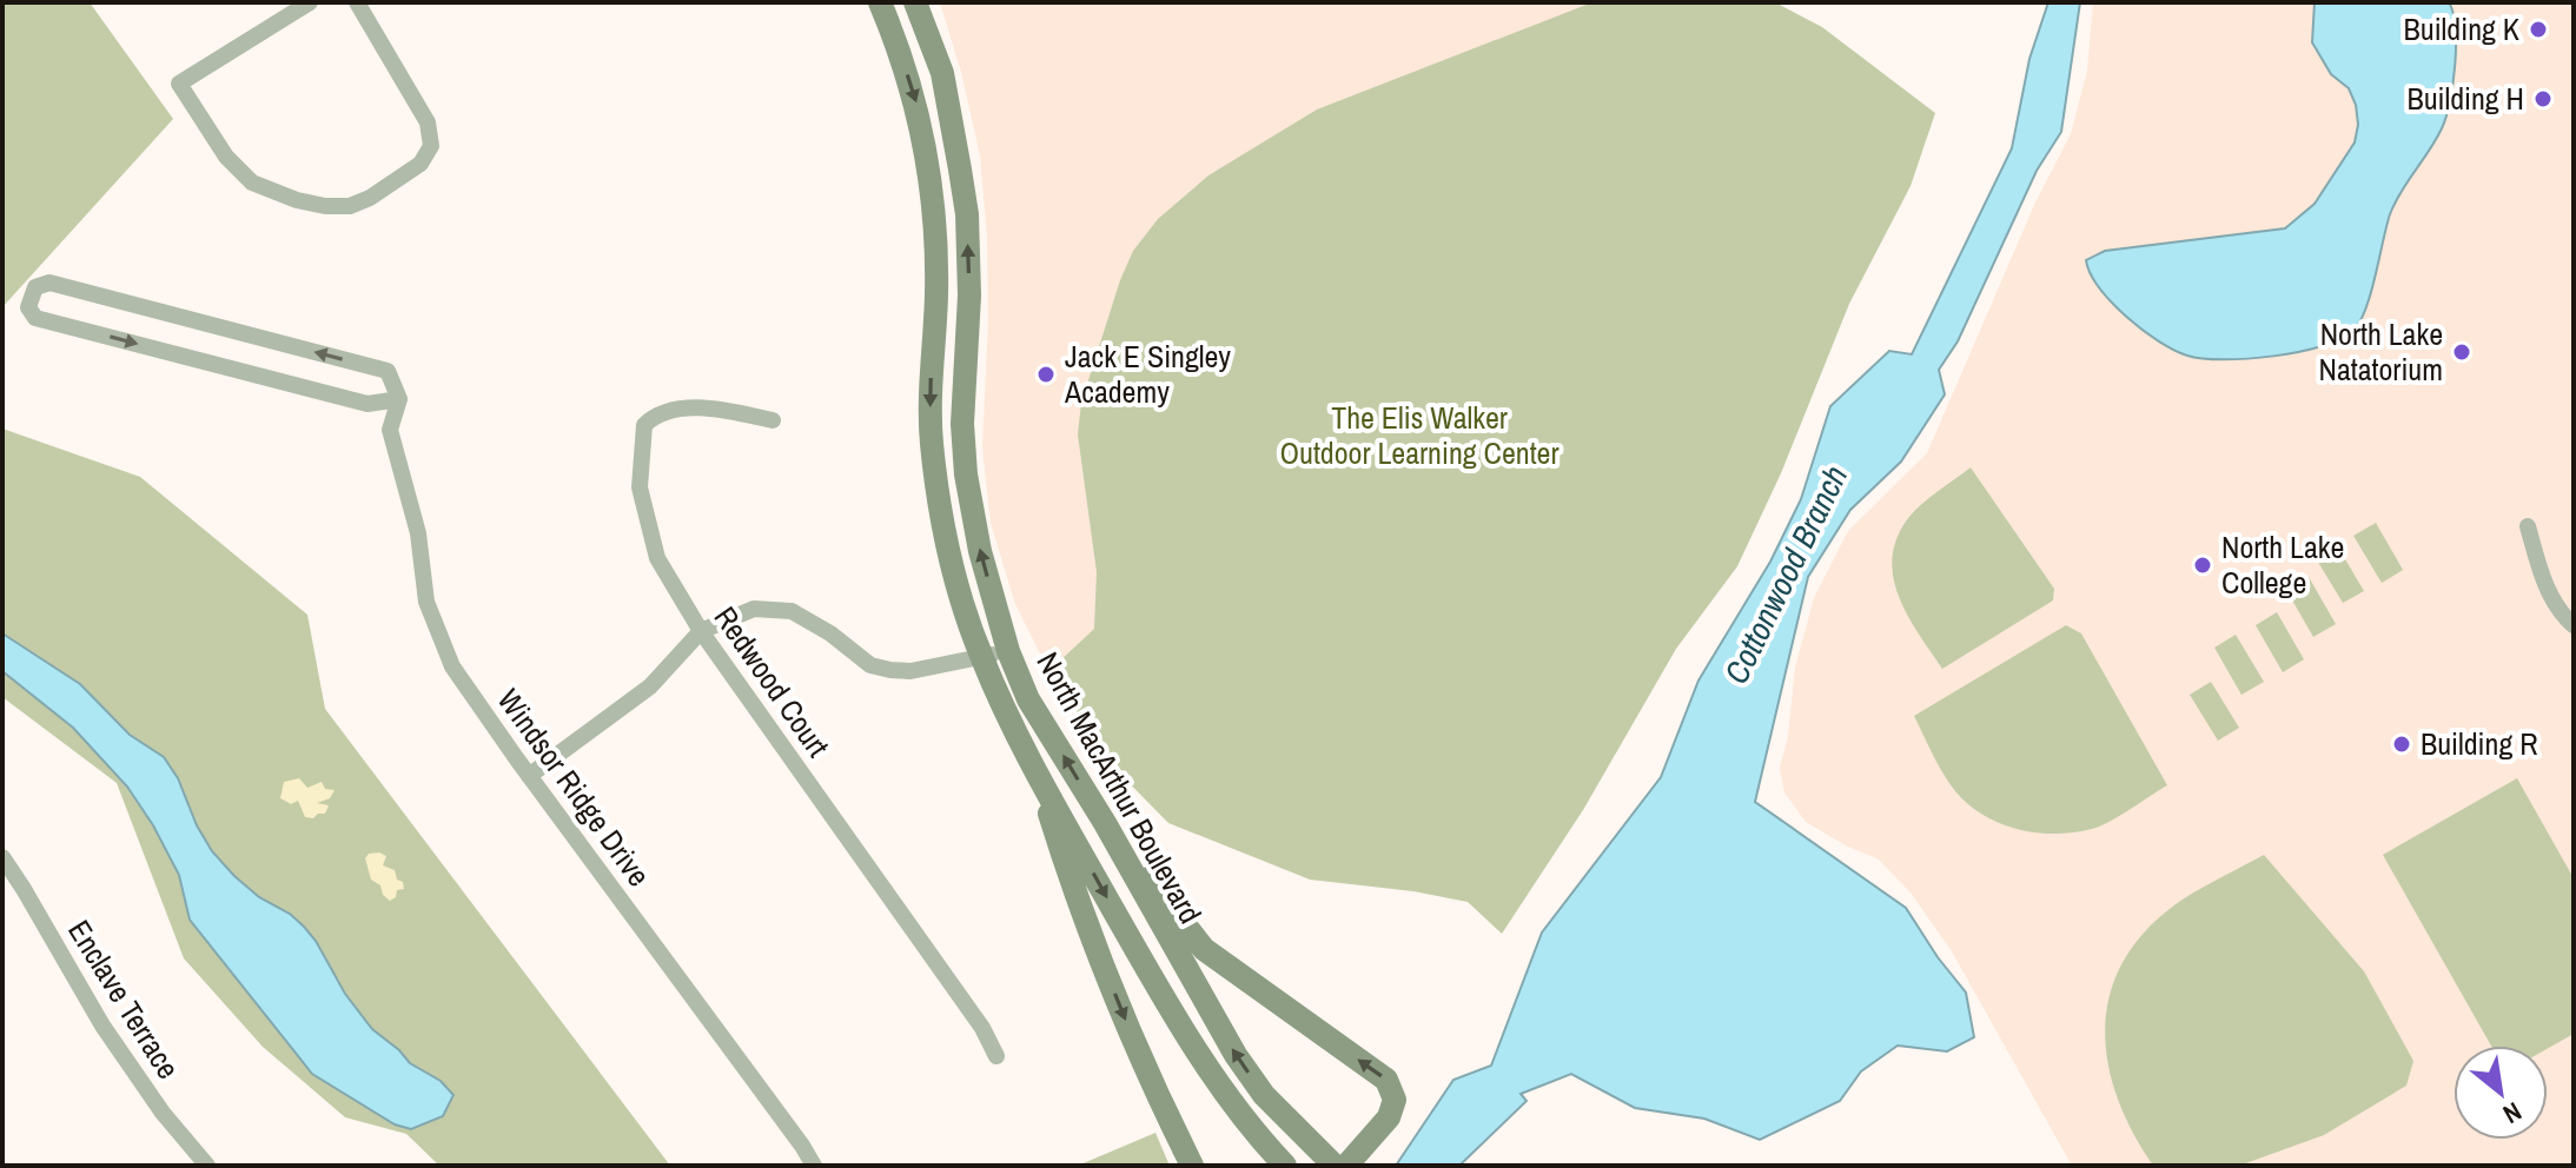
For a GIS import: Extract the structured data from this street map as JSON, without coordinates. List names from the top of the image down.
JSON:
{
  "streets": {
    "main road": ["North MacArthur Boulevard"],
    "street": ["Redwood Court", "Windsor Ridge Drive", "Enclave Terrace"]
  },
  "water": ["Cottonwood Branch"],
  "parks": ["The Elis Walker Outdoor Learning Center"],
  "places": [
    "Building K",
    "Building H",
    "North Lake Natatorium",
    "Jack E Singley Academy",
    "North Lake College",
    "Building R"
  ],
  "north": "bottom right"
}
